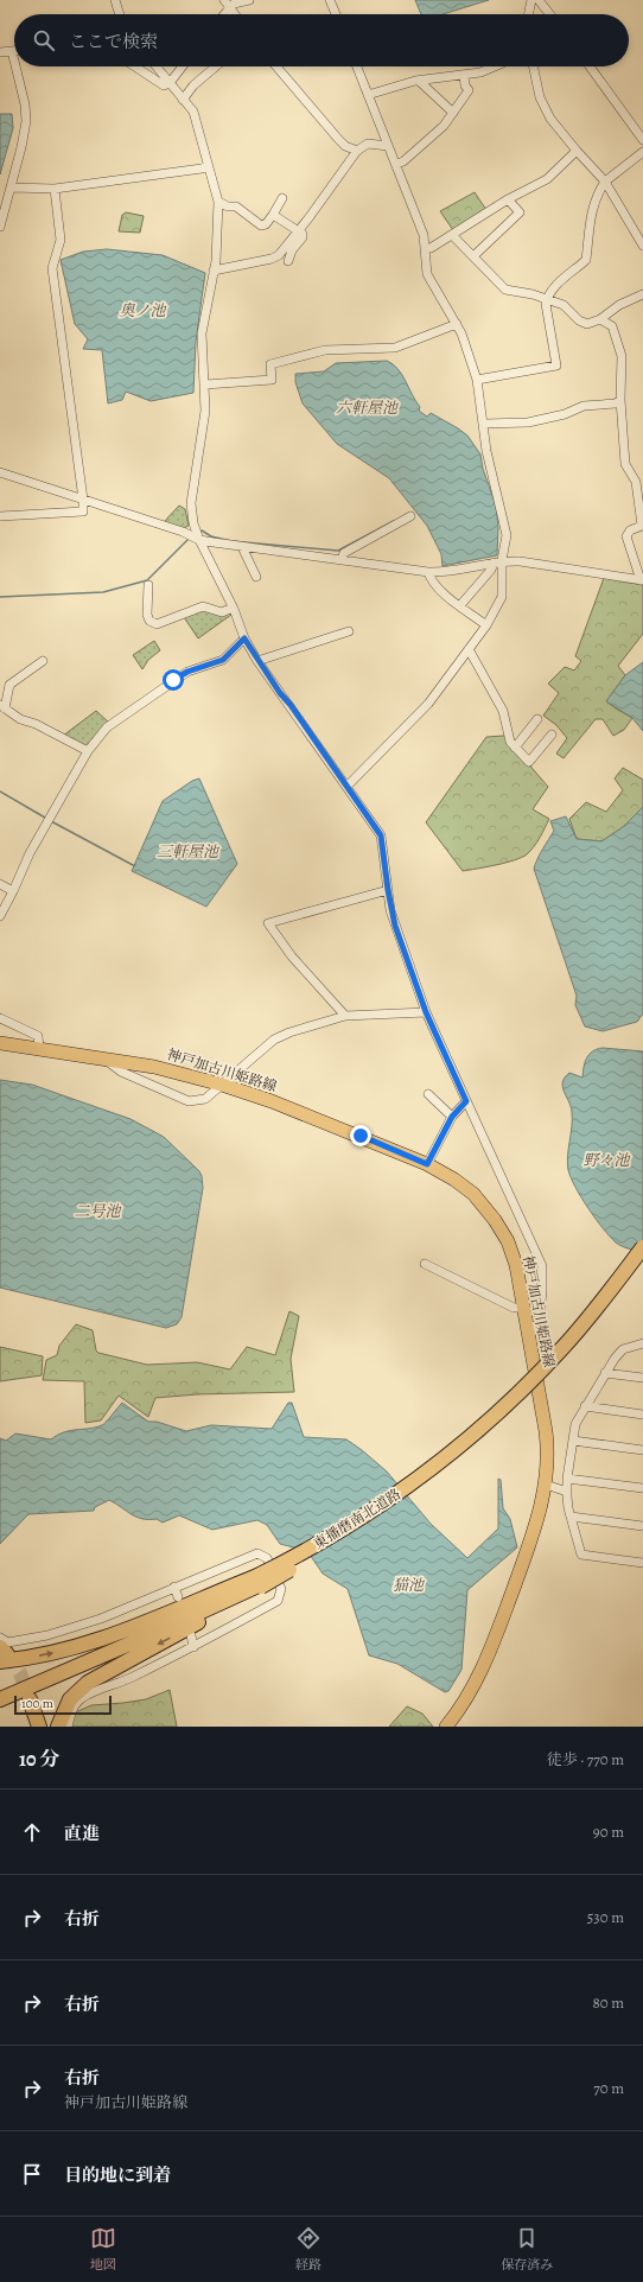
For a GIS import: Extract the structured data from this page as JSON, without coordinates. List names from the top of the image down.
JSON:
{
  "streets": {
    "highway": ["東播磨南北道路"],
    "main road": ["神戸加古川姫路線"]
  },
  "water": [
    "奥ノ池",
    "六軒屋池",
    "三軒屋池",
    "野々池",
    "二号池",
    "猫池"
  ],
  "scale_bar": "100 m",
  "page": {
    "search": "ここで検索",
    "scale": "100 m",
    "heading": ["10 分", "徒歩 · 770 m"],
    "list": [
      ["直進", "90 m"],
      ["右折", "530 m"],
      ["右折", "80 m"],
      ["右折", "神戸加古川姫路線", "70 m"],
      "目的地に到着"
    ],
    "nav": ["地図", "経路", "保存済み"]
  }
}
